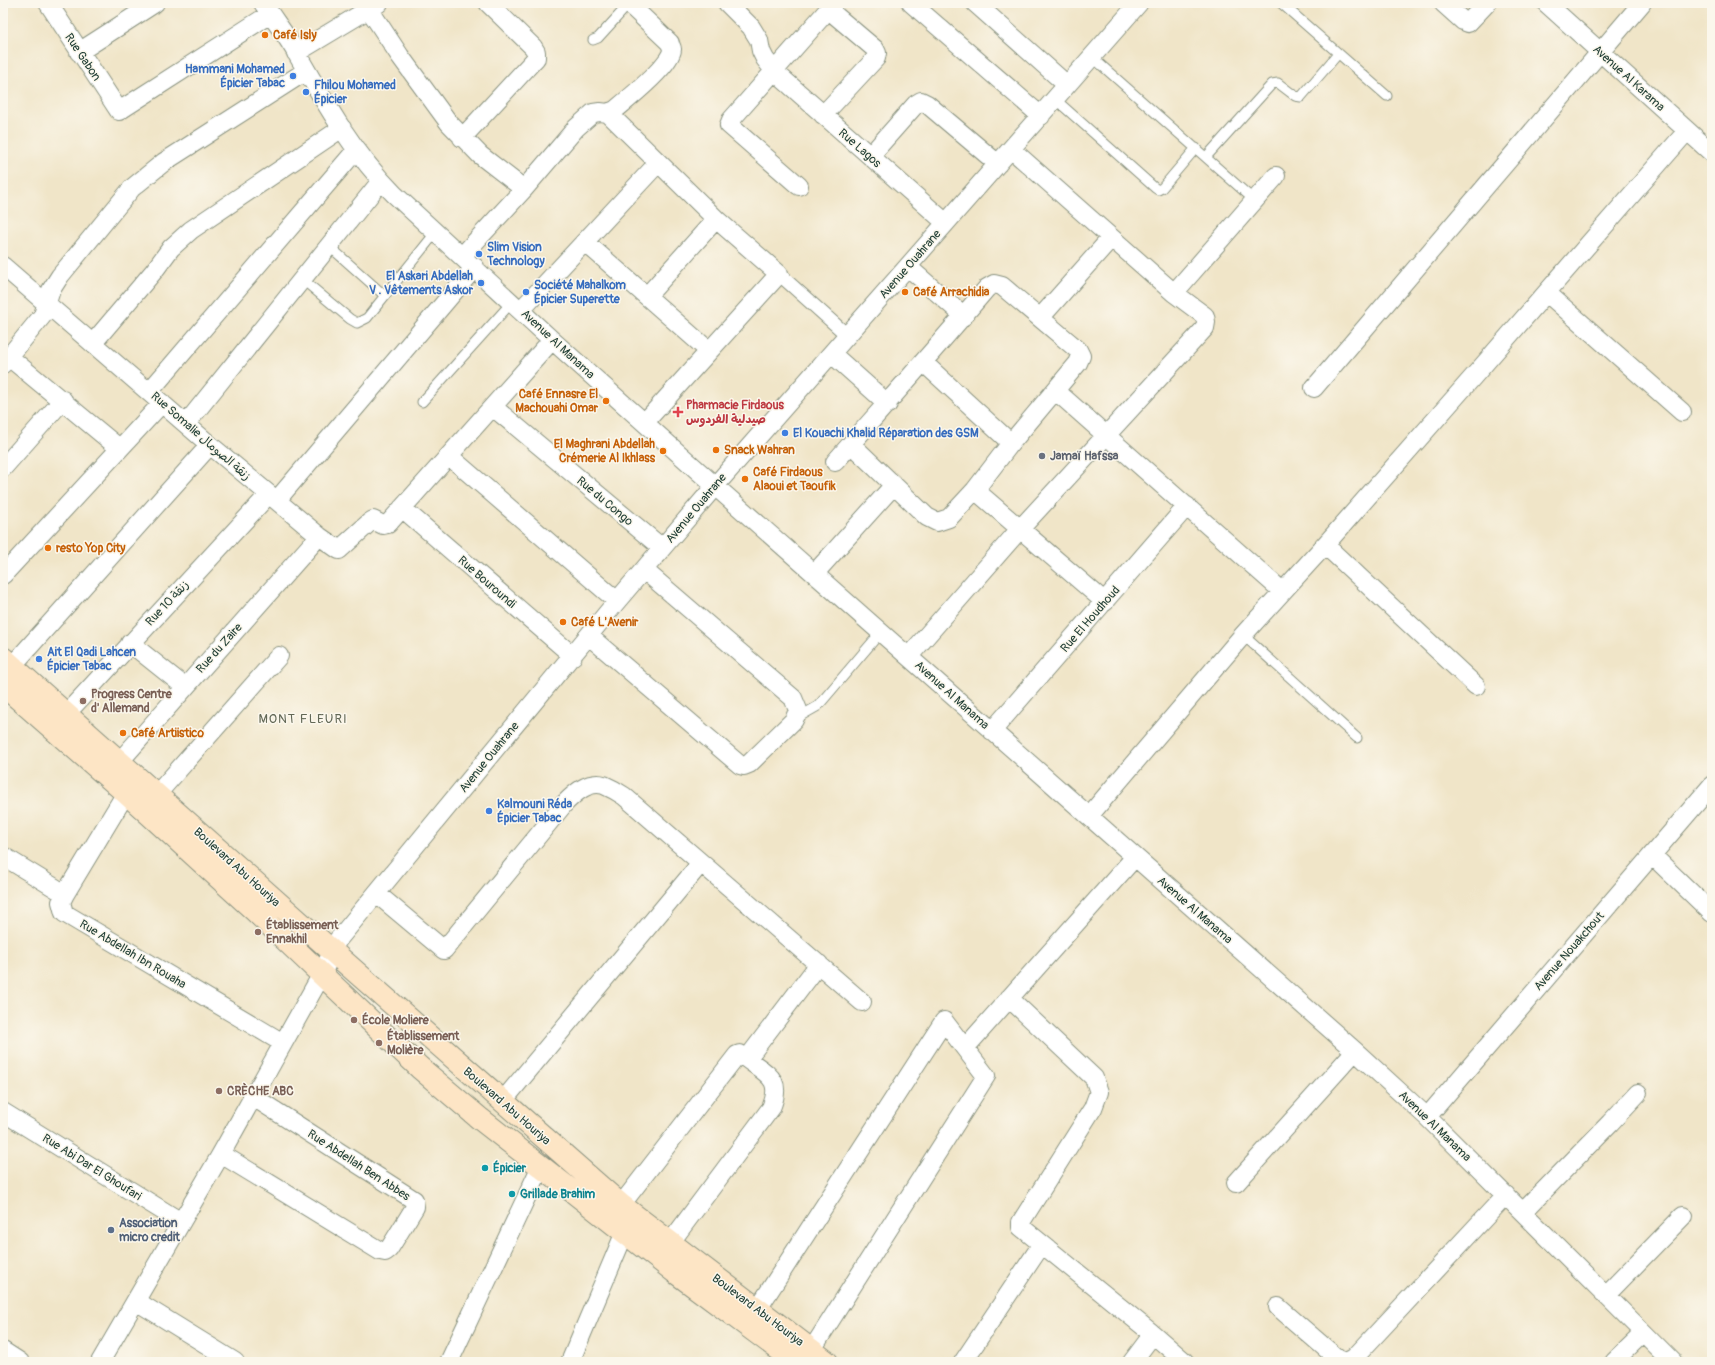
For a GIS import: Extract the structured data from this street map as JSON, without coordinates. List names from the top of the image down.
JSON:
{
  "streets": {
    "main road": ["Boulevard Abu Houriya"],
    "street": [
      "Rue Gabon",
      "Avenue Al Karama",
      "Rue Lagos",
      "Avenue Ouahrane",
      "Avenue Al Manama",
      "Rue Somalie زنقة الصومال",
      "Rue du Congo",
      "Rue Bouroundi",
      "Rue 10 زنقة",
      "Rue El Houdhoud",
      "Rue du Zaire",
      "Avenue Nouakchout",
      "Rue Abdellah Ibn Rouaha",
      "Rue Abdellah Ben Abbes",
      "Rue Abi Dar El Ghoufari"
    ]
  },
  "crossings": [
    ["Rue Gabon", "Avenue Al Manama"],
    ["Rue Lagos", "Avenue Ouahrane"],
    ["Avenue Ouahrane", "Avenue Al Manama"],
    ["Avenue Ouahrane", "Rue du Congo"],
    ["Avenue Ouahrane", "Rue Bouroundi"],
    ["Avenue Ouahrane", "Boulevard Abu Houriya"],
    ["Avenue Ouahrane", "Rue Abdellah Ibn Rouaha"],
    ["Avenue Ouahrane", "Rue Abdellah Ben Abbes"],
    ["Avenue Ouahrane", "Rue Abi Dar El Ghoufari"],
    ["Avenue Al Manama", "Rue 10 زنقة"],
    ["Avenue Al Manama", "Rue El Houdhoud"],
    ["Avenue Al Manama", "Avenue Nouakchout"],
    ["Rue Somalie زنقة الصومال", "Rue Bouroundi"],
    ["Rue Somalie زنقة الصومال", "Rue 10 زنقة"],
    ["Rue Somalie زنقة الصومال", "Rue du Zaire"],
    ["Rue 10 زنقة", "Boulevard Abu Houriya"],
    ["Rue du Zaire", "Boulevard Abu Houriya"]
  ],
  "districts": ["MONT FLEURI"],
  "places": {
    "other": [
      "Café Isly",
      "Hammani Mohamed Épicier Tabac",
      "Fhilou Mohamed Épicier",
      "Slim Vision Technology",
      "El Askari Abdellah V . Vêtements Askor",
      "Société Mahalkom Épicier Superette",
      "Café Arrachidia",
      "Café Ennasre El Machouahi Omar",
      "El Kouachi Khalid Réparation des GSM",
      "Snack Wahran",
      "El Maghrani Abdellah Crémerie Al Ikhlass",
      "Jamaï Hafssa",
      "Café Firdaous Alaoui et Taoufik",
      "resto Yop City",
      "Café L'Avenir",
      "Ait El Qadi Lahcen Épicier Tabac",
      "Progress Centre d' Allemand",
      "Café Artiistico",
      "Kalmouni Réda Épicier Tabac",
      "Établissement Ennakhil",
      "École Moliere",
      "Établissement Molière",
      "CRÈCHE ABC",
      "Épicier",
      "Grillade Brahim",
      "Association micro credit"
    ],
    "health": ["Pharmacie Firdaous صيدلية الفردوس"]
  }
}
